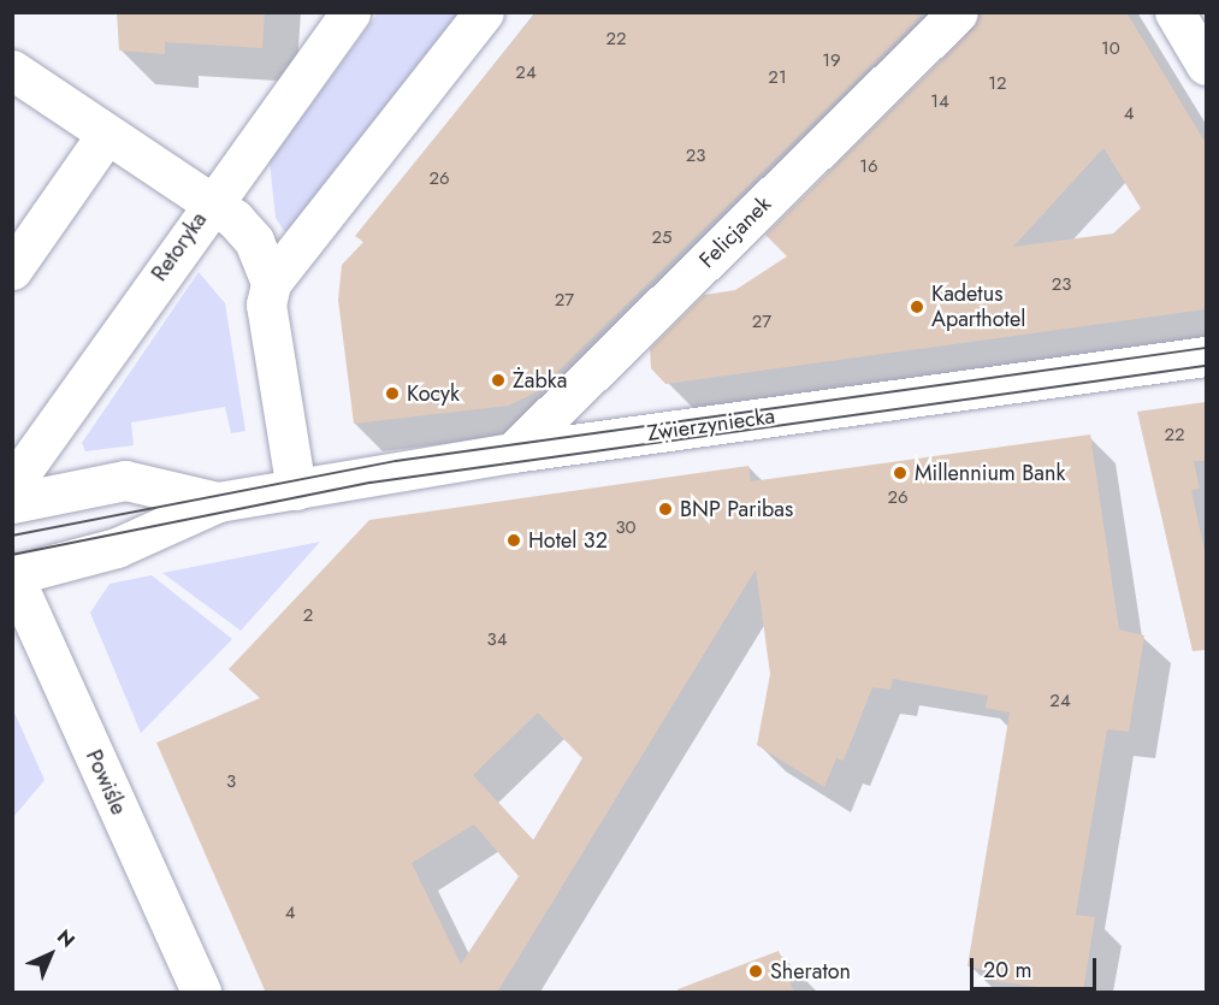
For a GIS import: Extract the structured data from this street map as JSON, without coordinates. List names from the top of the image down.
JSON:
{
  "streets": {
    "street": [
      "Felicjanek",
      "Retoryka",
      "Zwierzyniecka",
      "Powiśle"
    ]
  },
  "crossings": [
    ["Felicjanek", "Zwierzyniecka"],
    ["Zwierzyniecka", "Powiśle"]
  ],
  "places": [
    "Kadetus Aparthotel",
    "Żabka",
    "Kocyk",
    "Millennium Bank",
    "BNP Paribas",
    "Hotel 32",
    "Sheraton"
  ],
  "house_numbers": [
    "22",
    "10",
    "19",
    "24",
    "21",
    "12",
    "14",
    "4",
    "23",
    "16",
    "26",
    "25",
    "23",
    "27",
    "27",
    "22",
    "26",
    "30",
    "2",
    "34",
    "24",
    "3",
    "4"
  ],
  "scale_bar": "20 m",
  "north": "top right"
}
